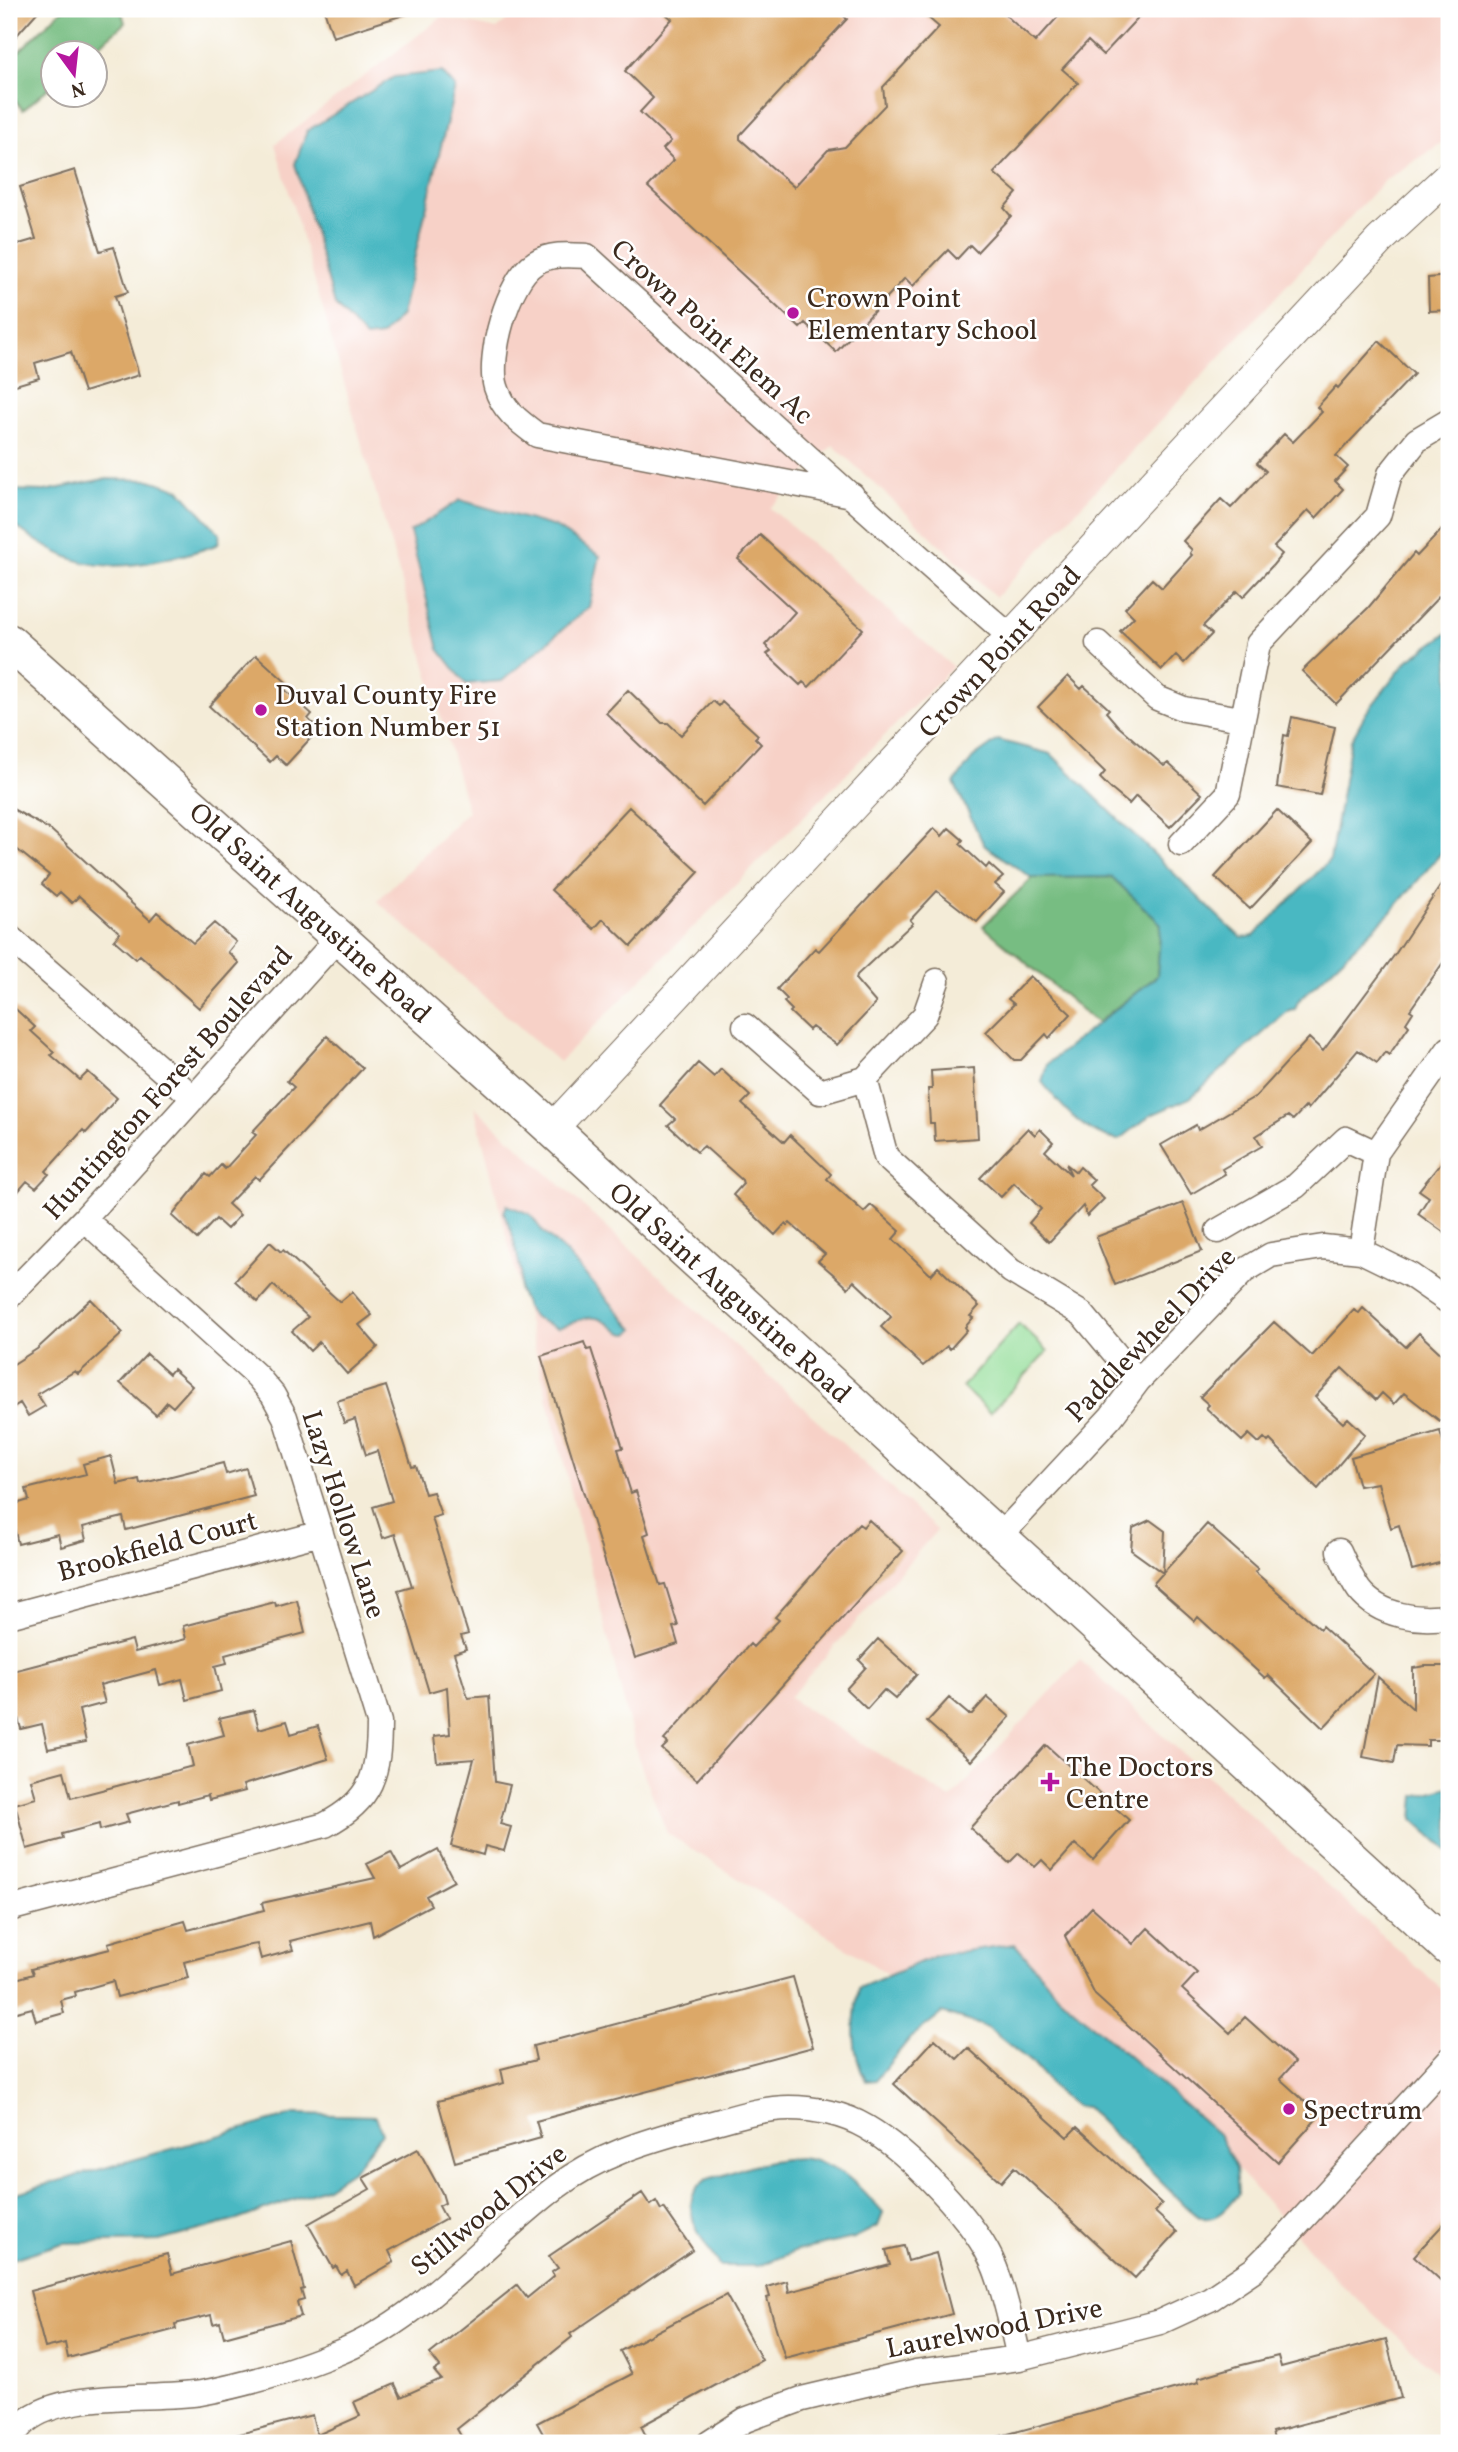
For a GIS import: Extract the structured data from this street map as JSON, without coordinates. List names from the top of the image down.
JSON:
{
  "streets": {
    "main road": ["Old Saint Augustine Road"],
    "street": [
      "Crown Point Elem Ac",
      "Crown Point Road",
      "Huntington Forest Boulevard",
      "Paddlewheel Drive",
      "Lazy Hollow Lane",
      "Brookfield Court",
      "Stillwood Drive",
      "Laurelwood Drive"
    ]
  },
  "crossings": [
    ["Crown Point Elem Ac", "Crown Point Road"],
    ["Crown Point Road", "Old Saint Augustine Road"],
    ["Old Saint Augustine Road", "Huntington Forest Boulevard"],
    ["Old Saint Augustine Road", "Paddlewheel Drive"],
    ["Huntington Forest Boulevard", "Lazy Hollow Lane"],
    ["Lazy Hollow Lane", "Brookfield Court"],
    ["Stillwood Drive", "Laurelwood Drive"]
  ],
  "places": {
    "other": ["Crown Point Elementary School", "Duval County Fire Station Number 51", "Spectrum"],
    "health": ["The Doctors Centre"]
  },
  "north": "bottom"
}
